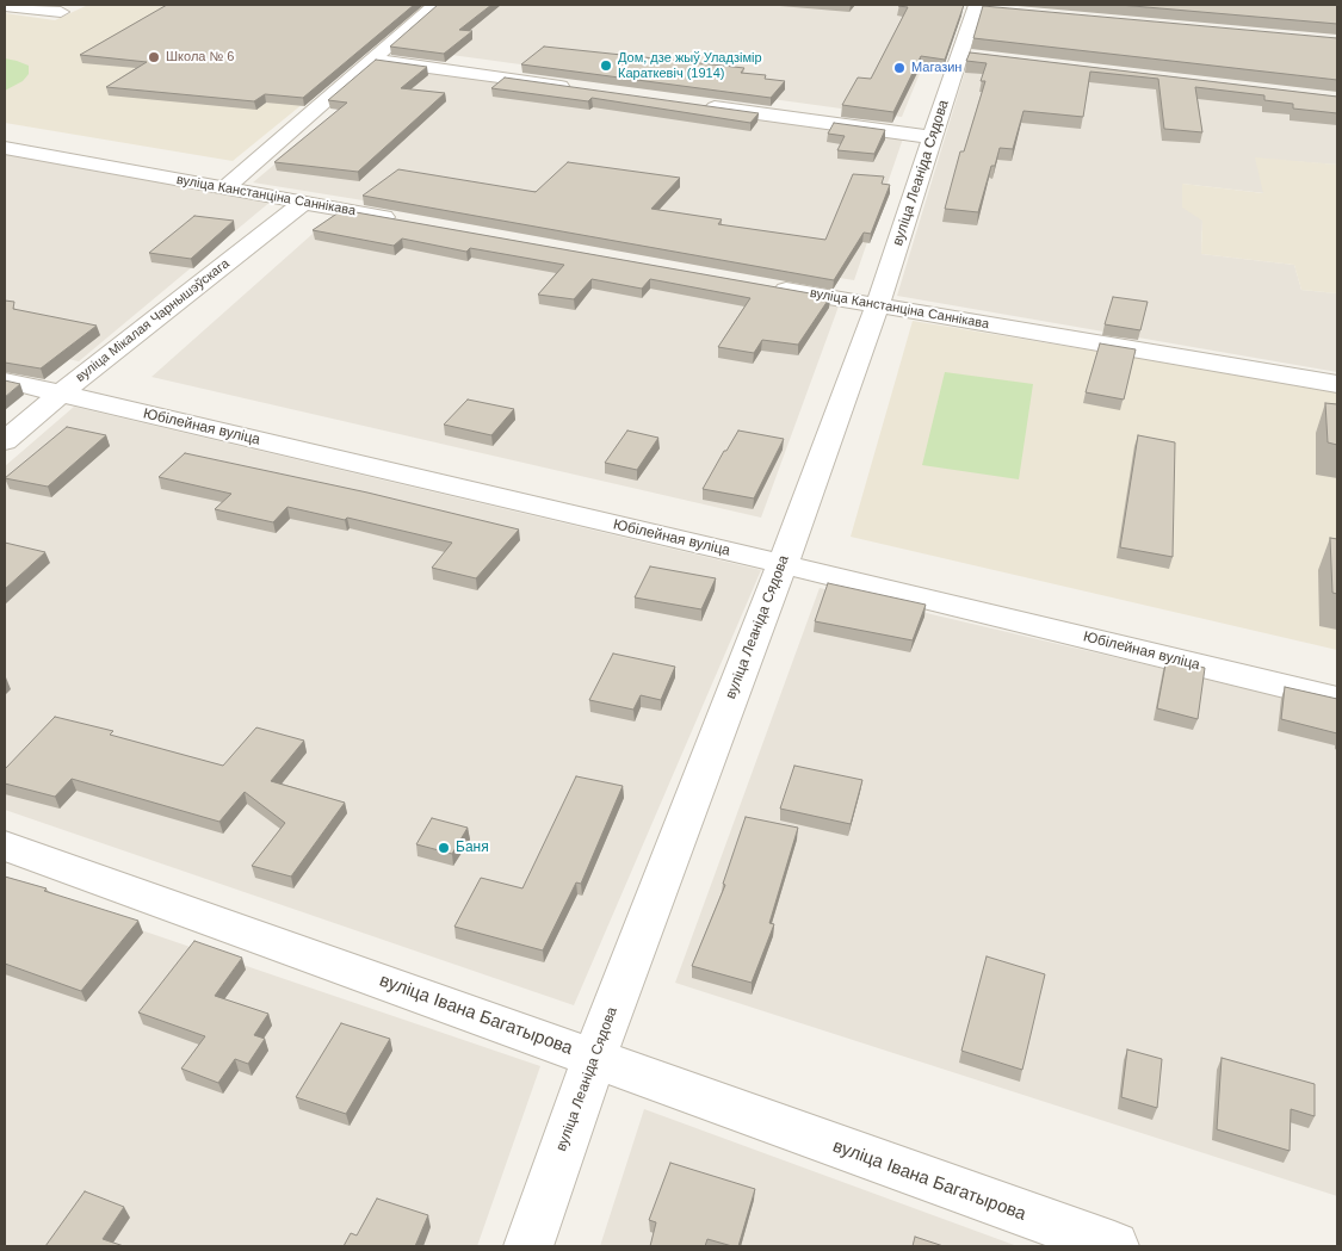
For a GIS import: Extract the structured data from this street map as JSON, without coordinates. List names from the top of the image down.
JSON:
{
  "streets": {
    "street": [
      "вуліца Леаніда Сядова",
      "вуліца Канстанціна Саннікава",
      "вуліца Мікалая Чарнышэўскага",
      "Юбілейная вуліца",
      "вуліца Івана Багатырова"
    ]
  },
  "crossings": [
    ["вуліца Леаніда Сядова", "вуліца Канстанціна Саннікава"],
    ["вуліца Леаніда Сядова", "Юбілейная вуліца"],
    ["вуліца Леаніда Сядова", "вуліца Івана Багатырова"],
    ["вуліца Канстанціна Саннікава", "вуліца Мікалая Чарнышэўскага"],
    ["вуліца Мікалая Чарнышэўскага", "Юбілейная вуліца"]
  ],
  "places": [
    "Школа № 6",
    "Дом, дзе жыў Уладзімір Караткевіч (1914)",
    "Магазин",
    "Баня"
  ]
}
